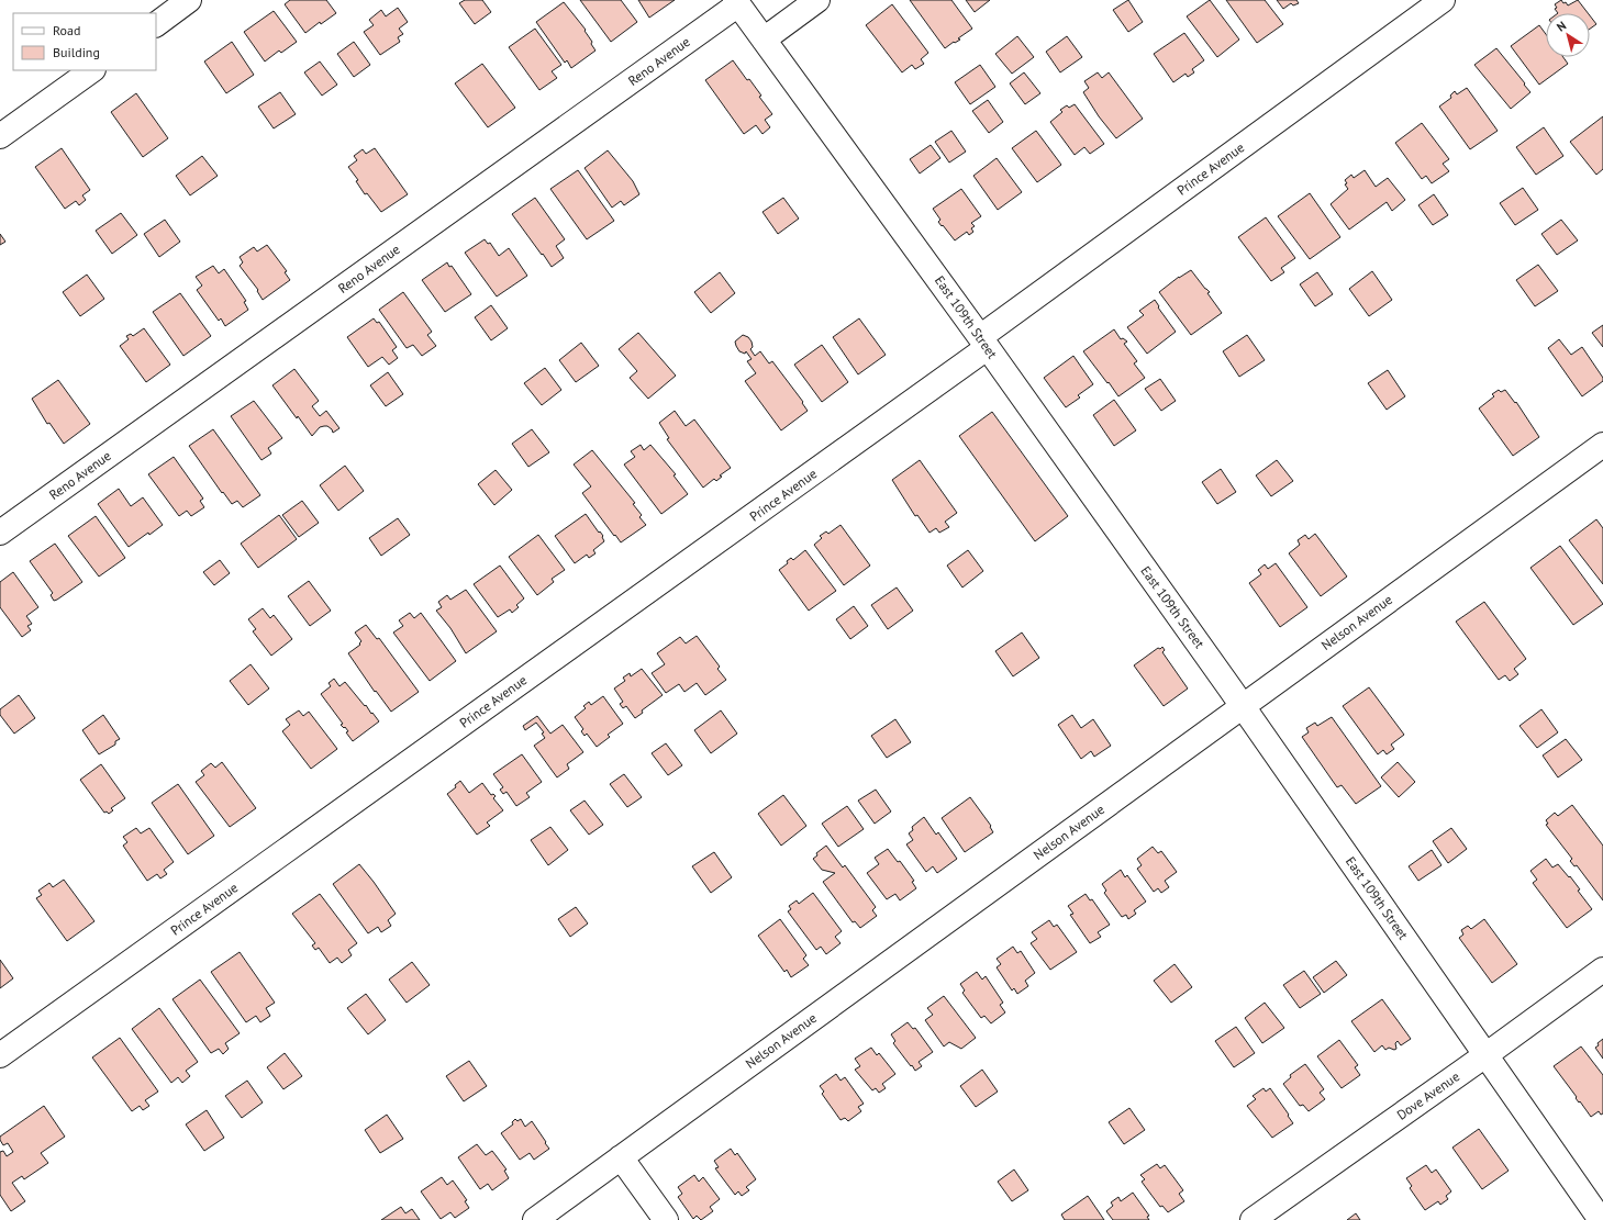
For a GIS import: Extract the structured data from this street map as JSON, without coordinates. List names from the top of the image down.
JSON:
{
  "streets": {
    "street": [
      "Reno Avenue",
      "Prince Avenue",
      "East 109th Street",
      "Nelson Avenue",
      "Dove Avenue"
    ]
  },
  "crossings": [
    ["Reno Avenue", "East 109th Street"],
    ["Prince Avenue", "East 109th Street"],
    ["East 109th Street", "Nelson Avenue"],
    ["East 109th Street", "Dove Avenue"]
  ],
  "legend": ["Road", "Building"],
  "north": "top left"
}
